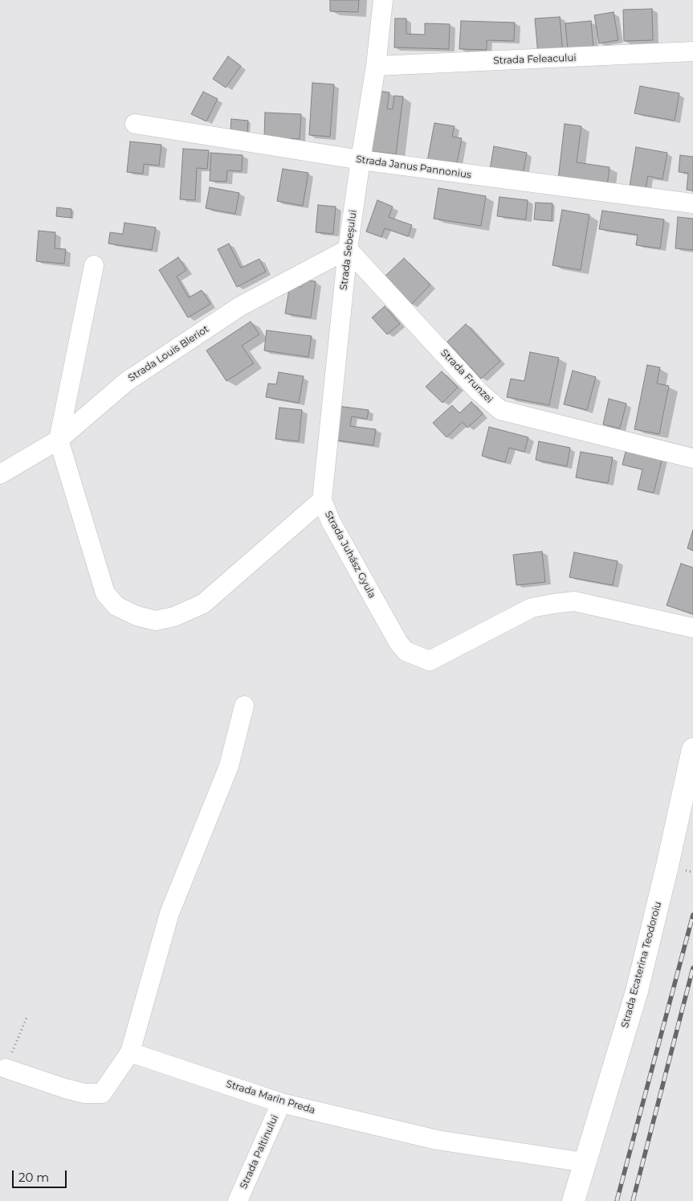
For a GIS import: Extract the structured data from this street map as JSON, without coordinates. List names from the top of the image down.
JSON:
{
  "streets": {
    "main road": ["Strada Ecaterina Teodoroiu"],
    "street": [
      "Strada Feleacului",
      "Strada Janus Pannonius",
      "Strada Sebeșului",
      "Strada Louis Bleriot",
      "Strada Frunzei",
      "Strada Juhász Gyula",
      "Strada Marin Preda",
      "Strada Paltinului"
    ]
  },
  "crossings": [
    ["Strada Feleacului", "Strada Sebeșului"],
    ["Strada Janus Pannonius", "Strada Sebeșului"],
    ["Strada Sebeșului", "Strada Louis Bleriot"],
    ["Strada Sebeșului", "Strada Frunzei"],
    ["Strada Sebeșului", "Strada Juhász Gyula"],
    ["Strada Louis Bleriot", "Strada Frunzei"],
    ["Strada Louis Bleriot", "Strada Juhász Gyula"],
    ["Strada Ecaterina Teodoroiu", "Strada Marin Preda"],
    ["Strada Marin Preda", "Strada Paltinului"]
  ],
  "scale_bar": "20 m"
}
